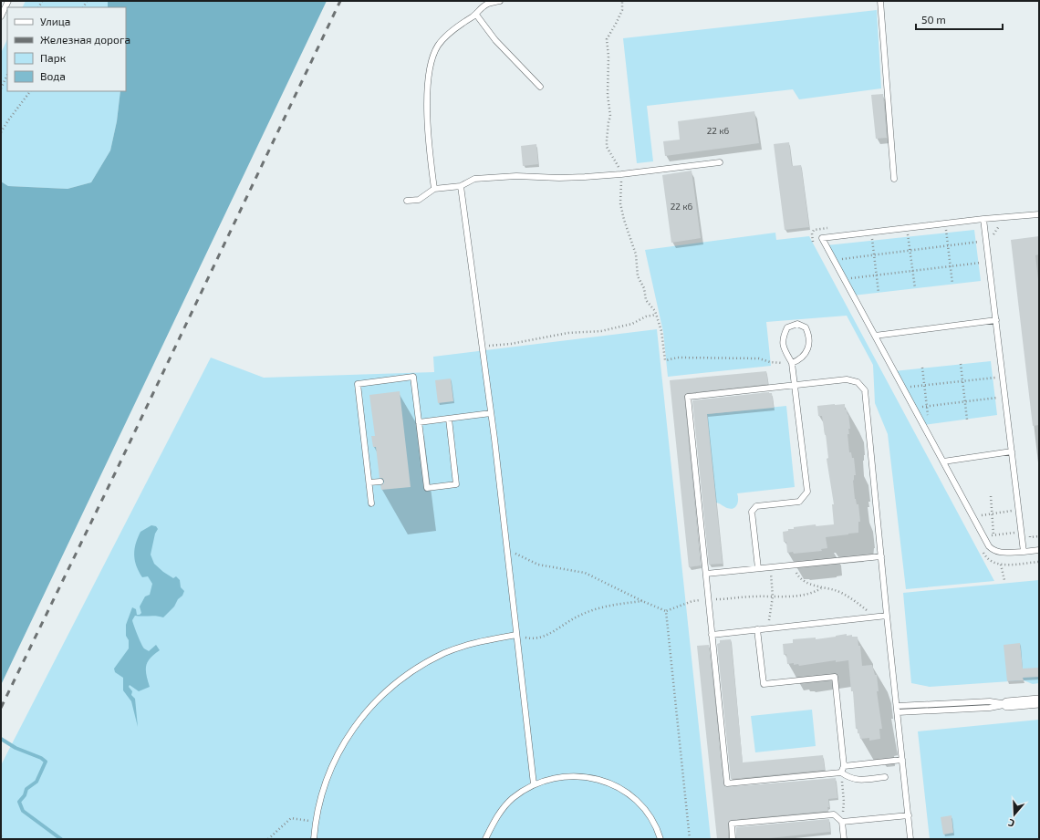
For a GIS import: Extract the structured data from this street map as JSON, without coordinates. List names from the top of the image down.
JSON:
{
  "house_numbers": ["22 к6", "22 к6"],
  "legend": [
    "Улица",
    "Железная дорога",
    "Парк",
    "Вода"
  ],
  "scale_bar": "50 m",
  "north": "bottom"
}
